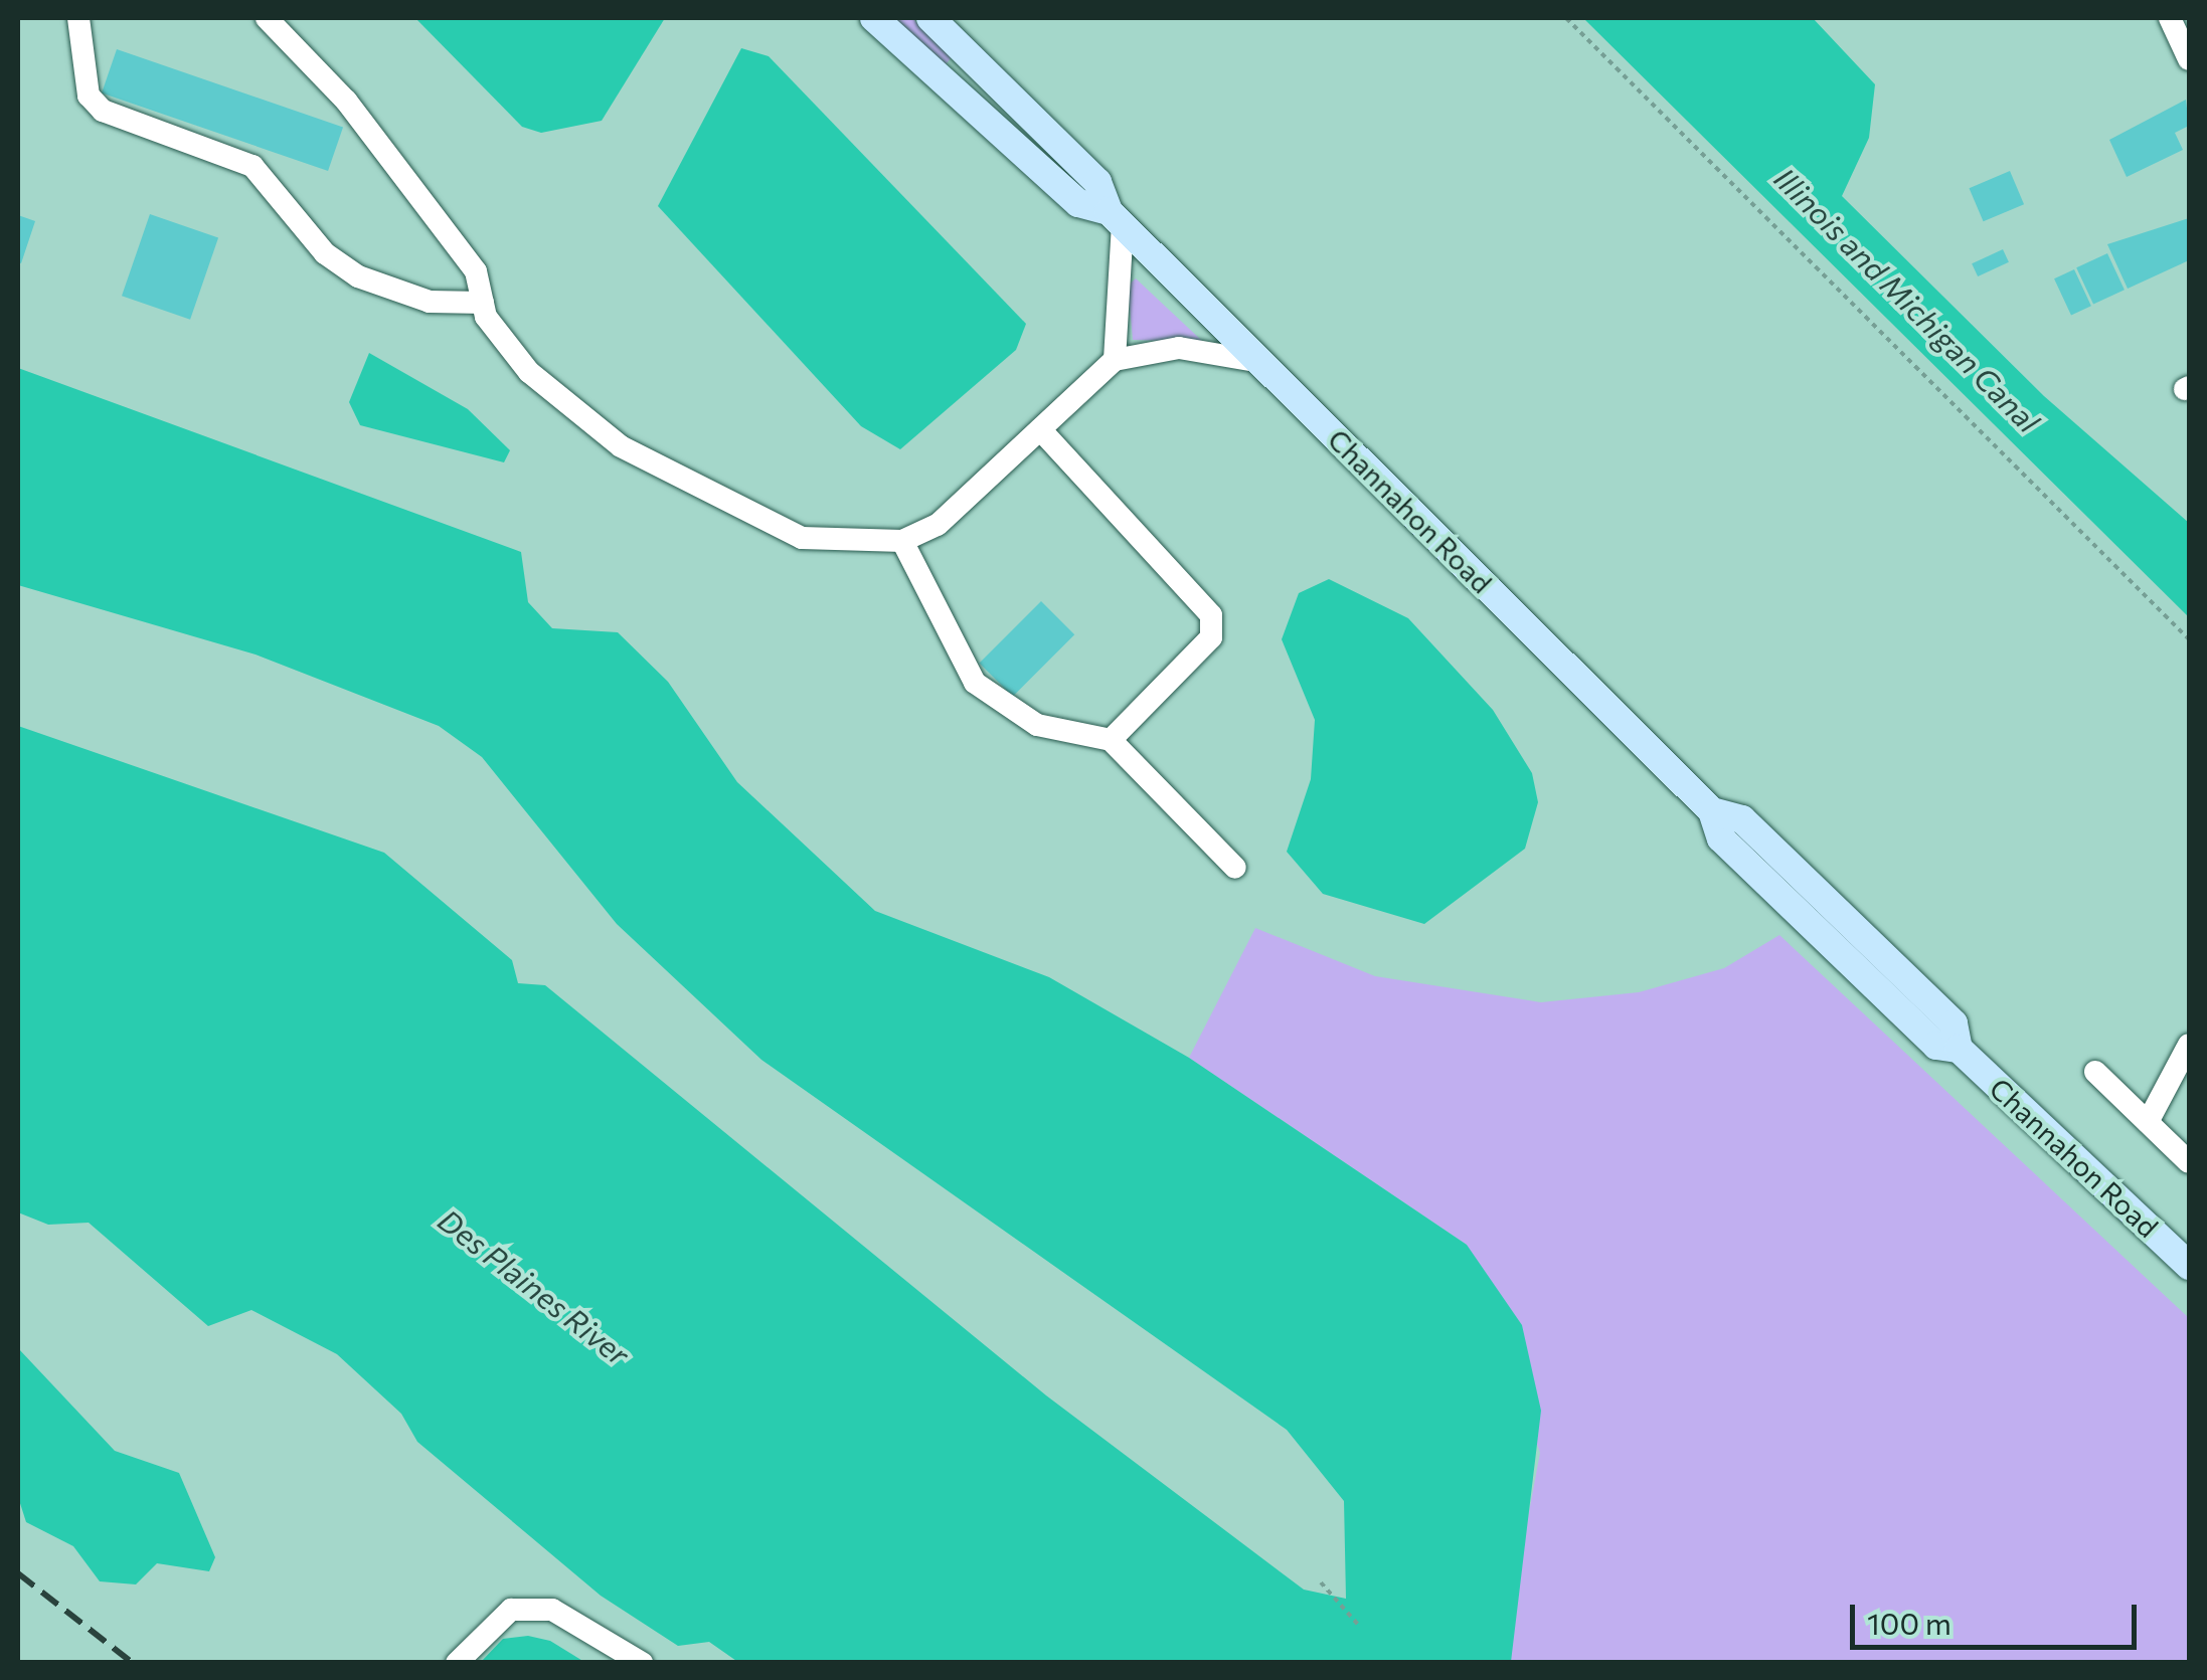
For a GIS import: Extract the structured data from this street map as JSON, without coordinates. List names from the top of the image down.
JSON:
{
  "streets": {
    "main road": ["Channahon Road"]
  },
  "water": ["Illinois and Michigan Canal", "Des Plaines River"],
  "scale_bar": "100 m"
}
